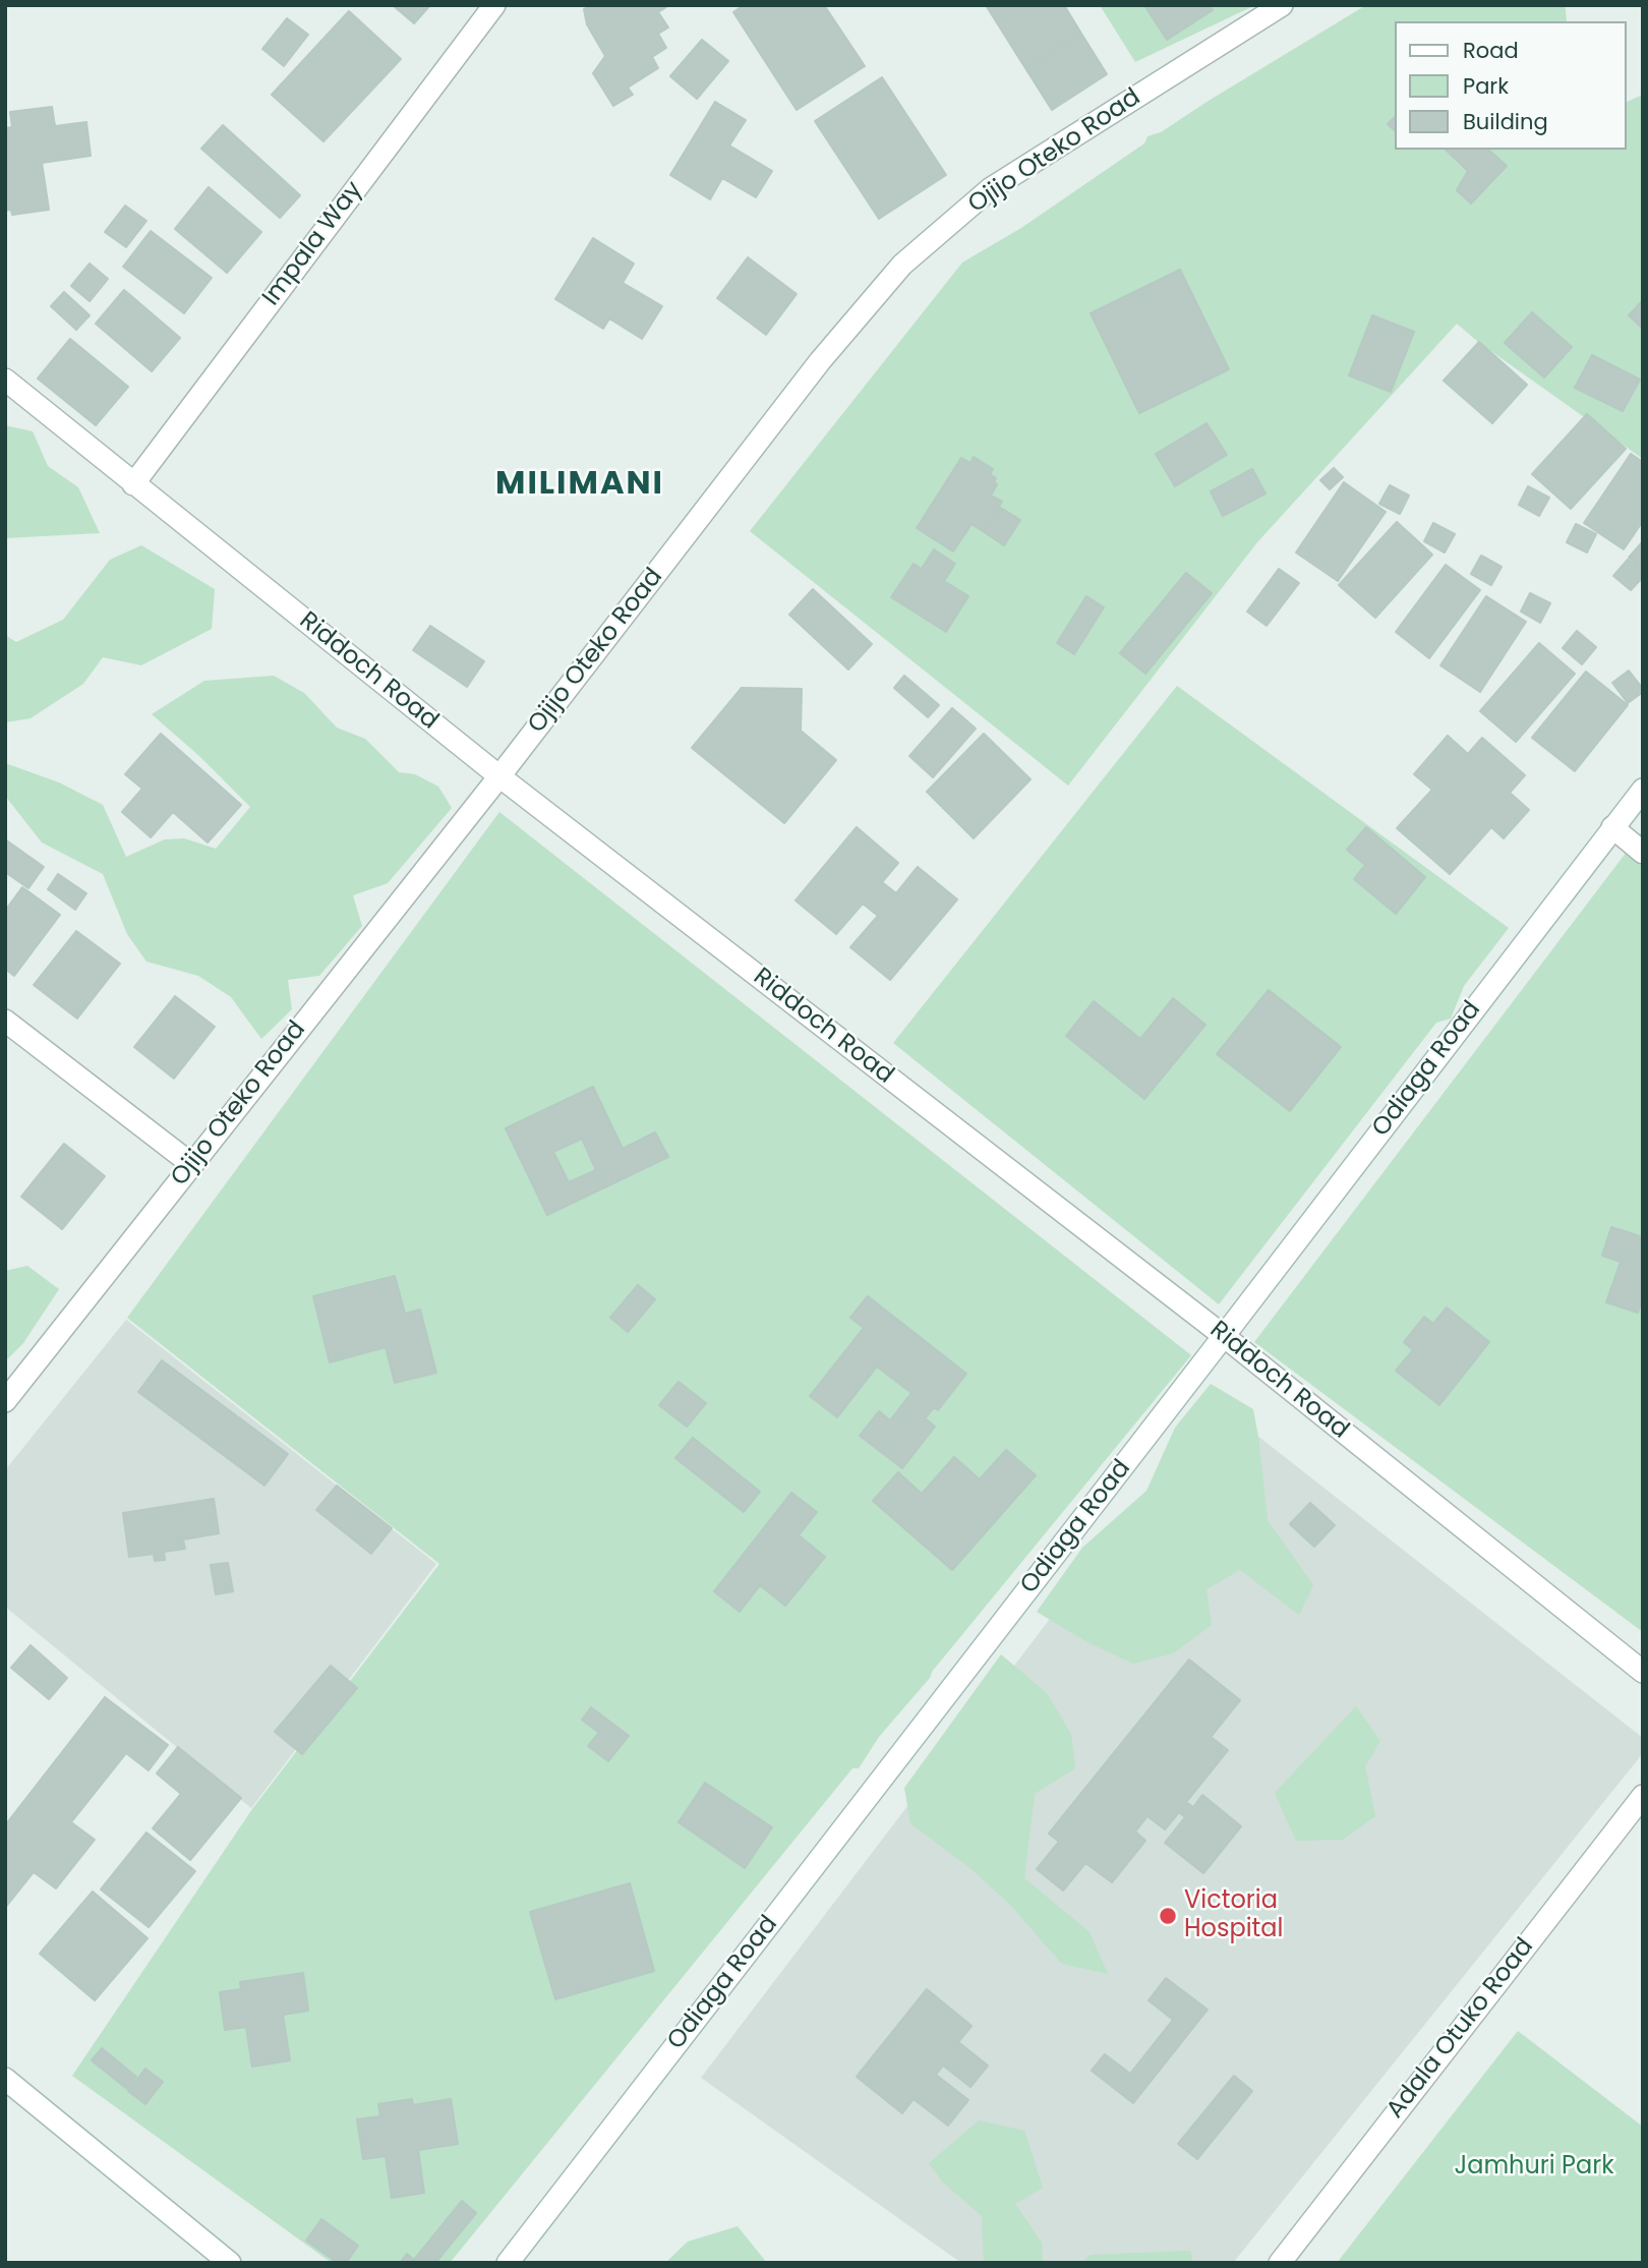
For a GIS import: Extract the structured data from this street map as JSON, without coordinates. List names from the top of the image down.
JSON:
{
  "streets": {
    "street": [
      "Ojijo Oteko Road",
      "Impala Way",
      "Riddoch Road",
      "Odiaga Road",
      "Adala Otuko Road"
    ]
  },
  "crossings": [
    ["Ojijo Oteko Road", "Riddoch Road"],
    ["Impala Way", "Riddoch Road"],
    ["Riddoch Road", "Odiaga Road"]
  ],
  "districts": ["MILIMANI"],
  "parks": ["Jamhuri Park"],
  "places": ["Victoria Hospital"],
  "legend": ["Road", "Park", "Building"]
}
